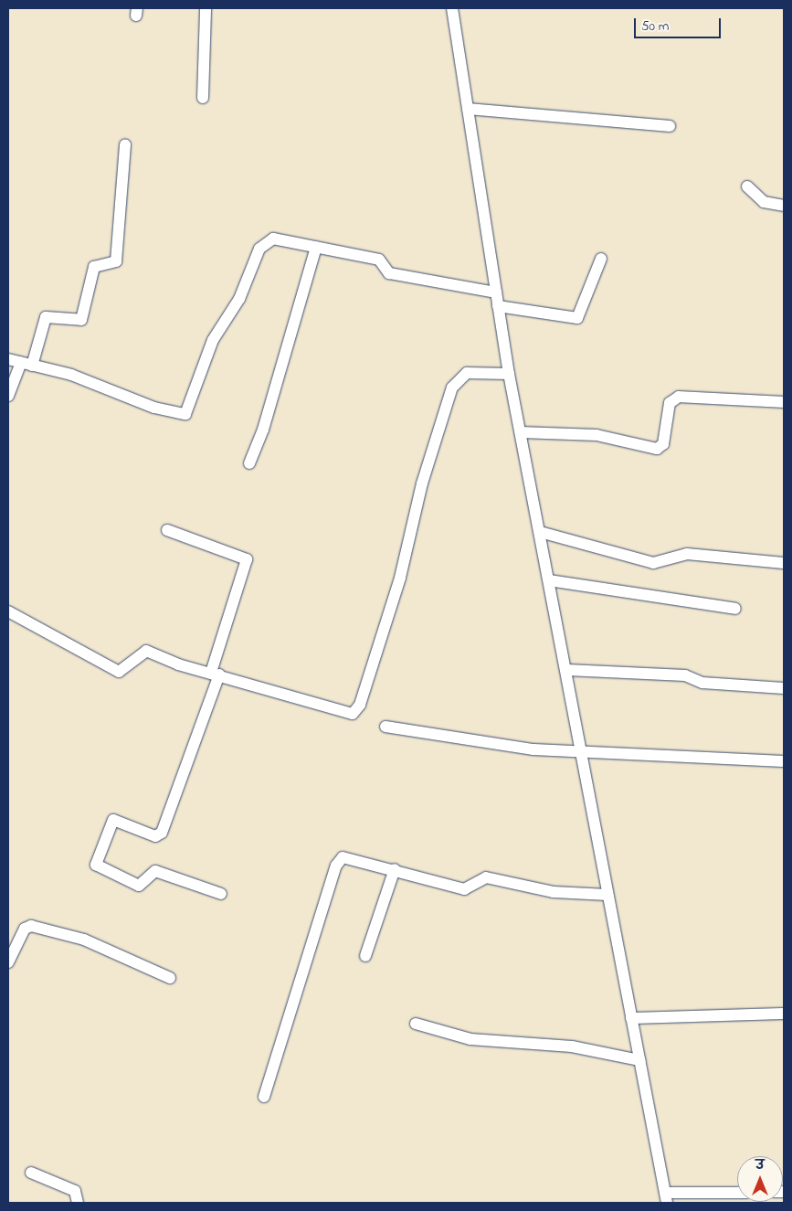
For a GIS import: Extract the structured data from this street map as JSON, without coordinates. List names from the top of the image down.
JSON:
{
  "scale_bar": "50 m",
  "north": "top"
}
